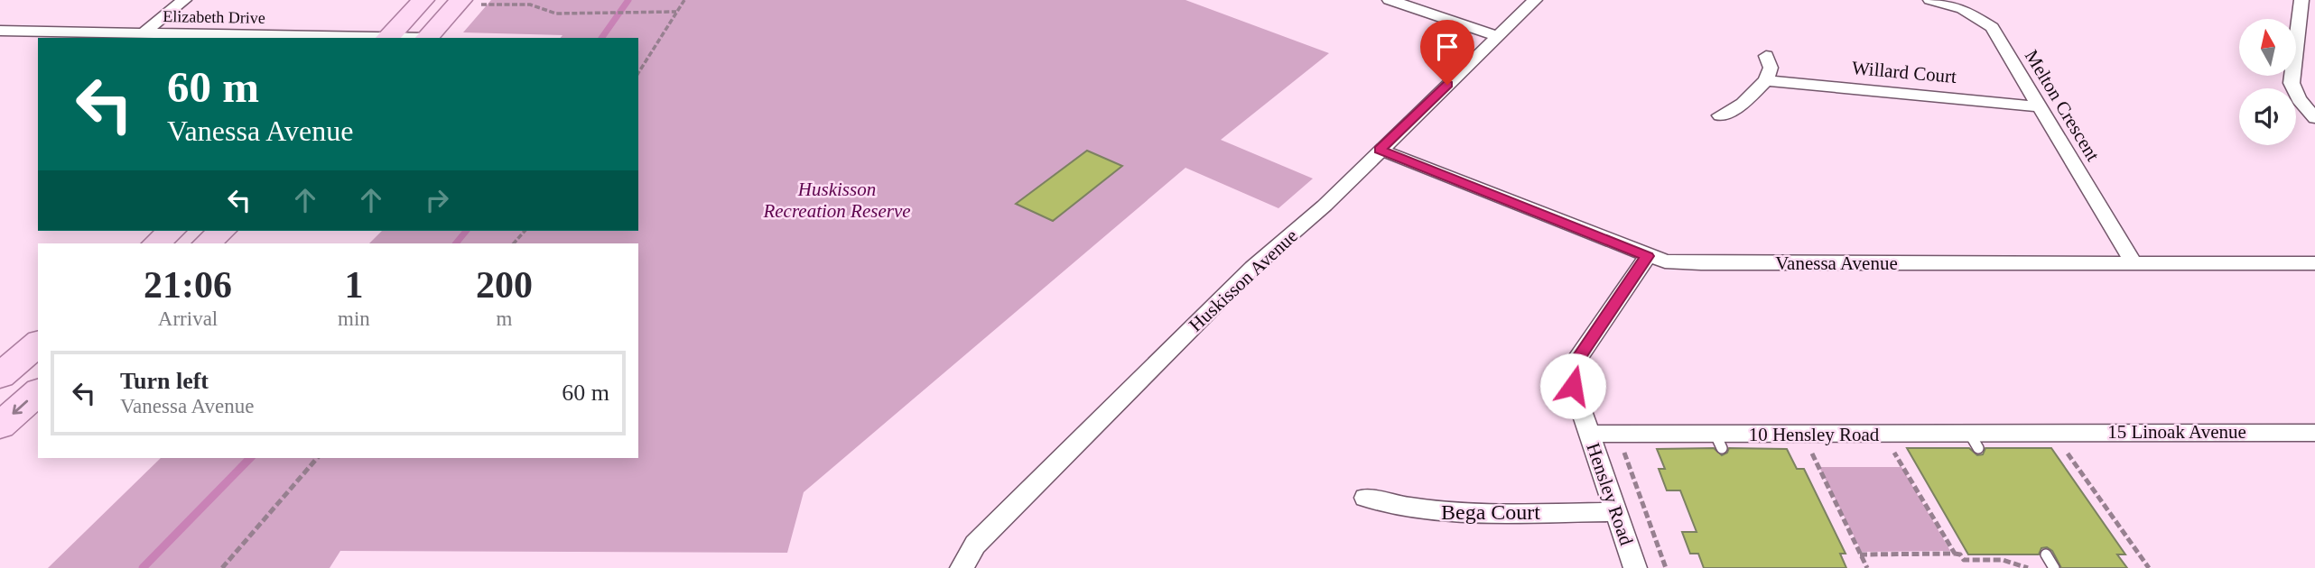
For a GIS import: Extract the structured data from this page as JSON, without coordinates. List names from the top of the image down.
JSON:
{
  "streets": {
    "street": [
      "Elizabeth Drive",
      "Willard Court",
      "Melton Crescent",
      "Vanessa Avenue",
      "Huskisson Avenue",
      "15 Linoak Avenue",
      "10 Hensley Road",
      "Hensley Road",
      "Bega Court"
    ]
  },
  "crossings": [
    ["Willard Court", "Melton Crescent"],
    ["Melton Crescent", "Vanessa Avenue"],
    ["Vanessa Avenue", "Huskisson Avenue"],
    ["Vanessa Avenue", "Hensley Road"],
    ["15 Linoak Avenue", "10 Hensley Road"],
    ["10 Hensley Road", "Hensley Road"],
    ["Hensley Road", "Bega Court"]
  ],
  "parks": ["Huskisson Recreation Reserve"],
  "north": "top",
  "page": {
    "turn": ["60 m", "Vanessa Avenue"],
    "eta": [
      "21:06",
      "Arrival",
      "1",
      "min",
      "200",
      "m"
    ],
    "list": [
      {
        "name": "Turn left",
        "note": "Vanessa Avenue",
        "value": "60 m"
      }
    ]
  }
}
